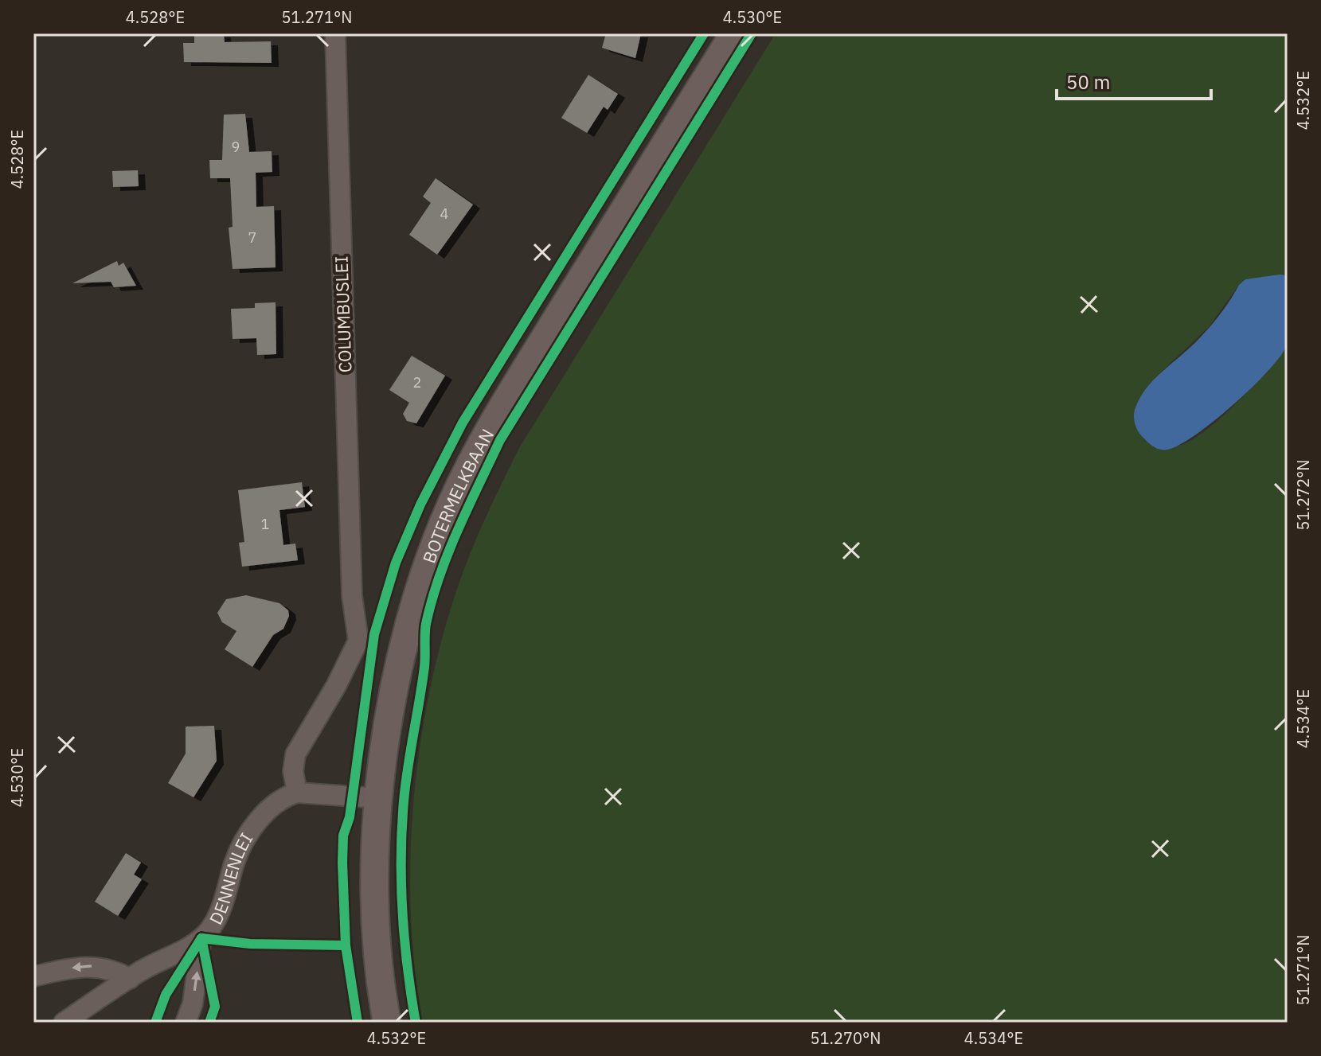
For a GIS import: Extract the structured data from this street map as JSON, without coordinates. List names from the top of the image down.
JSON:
{
  "streets": {
    "main road": ["BOTERMELKBAAN"],
    "street": ["COLUMBUSLEI", "DENNENLEI"]
  },
  "crossings": [
    ["COLUMBUSLEI", "DENNENLEI"]
  ],
  "house_numbers": [
    "9",
    "4",
    "7",
    "2",
    "1"
  ],
  "scale_bar": "50 m",
  "coordinates": [
    "4.528°E",
    "51.271°N",
    "4.530°E",
    "4.532°E",
    "51.272°N",
    "4.534°E",
    "51.270°N"
  ]
}
